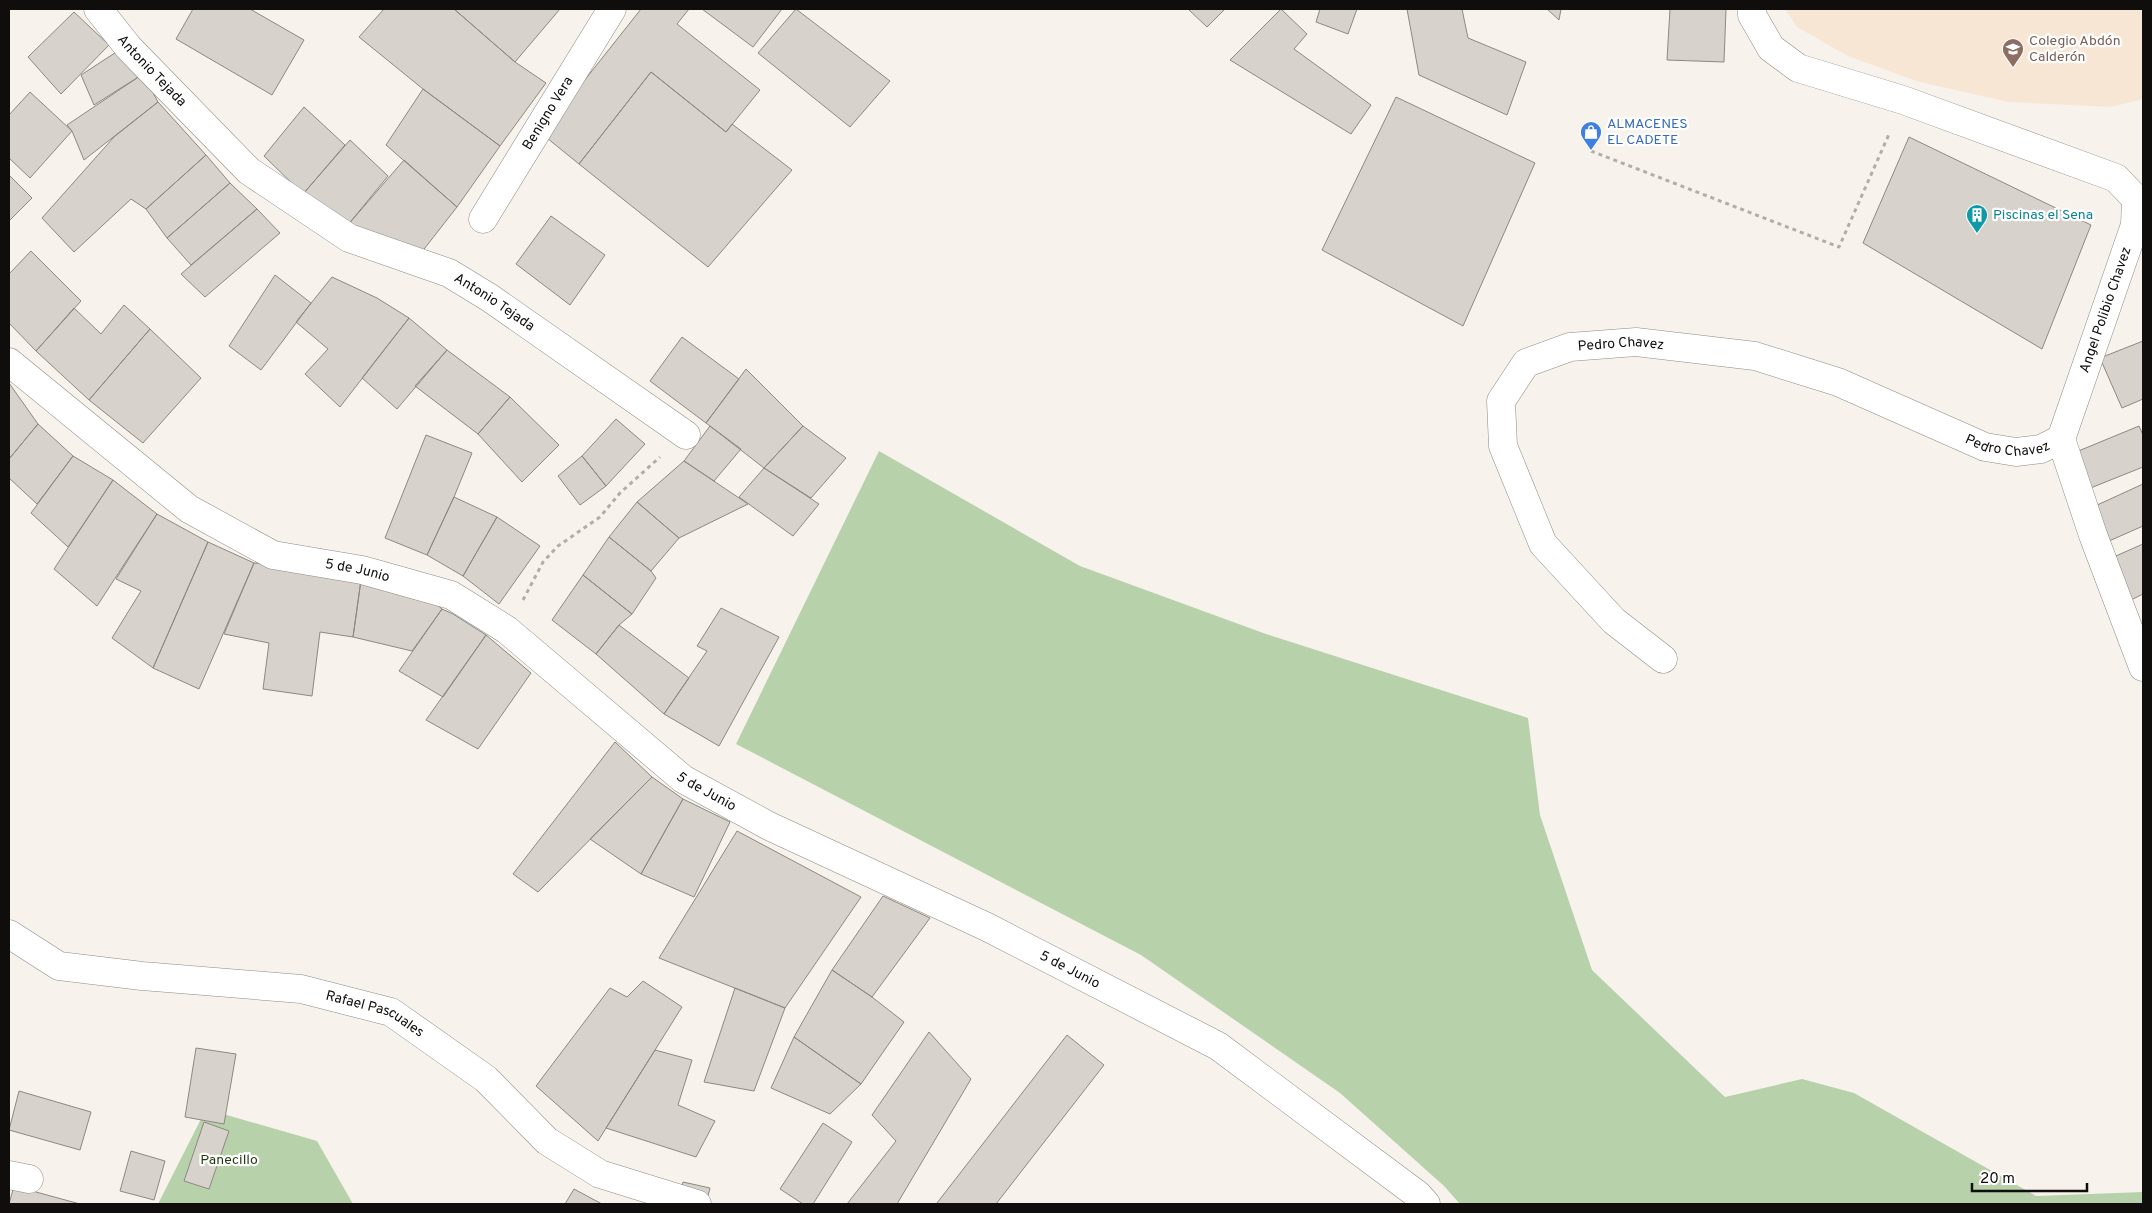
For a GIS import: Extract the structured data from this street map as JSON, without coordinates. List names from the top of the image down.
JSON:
{
  "streets": {
    "street": [
      "Antonio Tejada",
      "Benigno Vera",
      "Angel Polibio Chavez",
      "Pedro Chavez",
      "5 de Junio",
      "Rafael Pascuales"
    ]
  },
  "crossings": [
    ["Angel Polibio Chavez", "Pedro Chavez"]
  ],
  "parks": ["Panecillo"],
  "places": {
    "school or university": ["Colegio Abdón Calderón"],
    "shop": ["ALMACENES EL CADETE"],
    "building": ["Piscinas el Sena"]
  },
  "scale_bar": "20 m"
}
